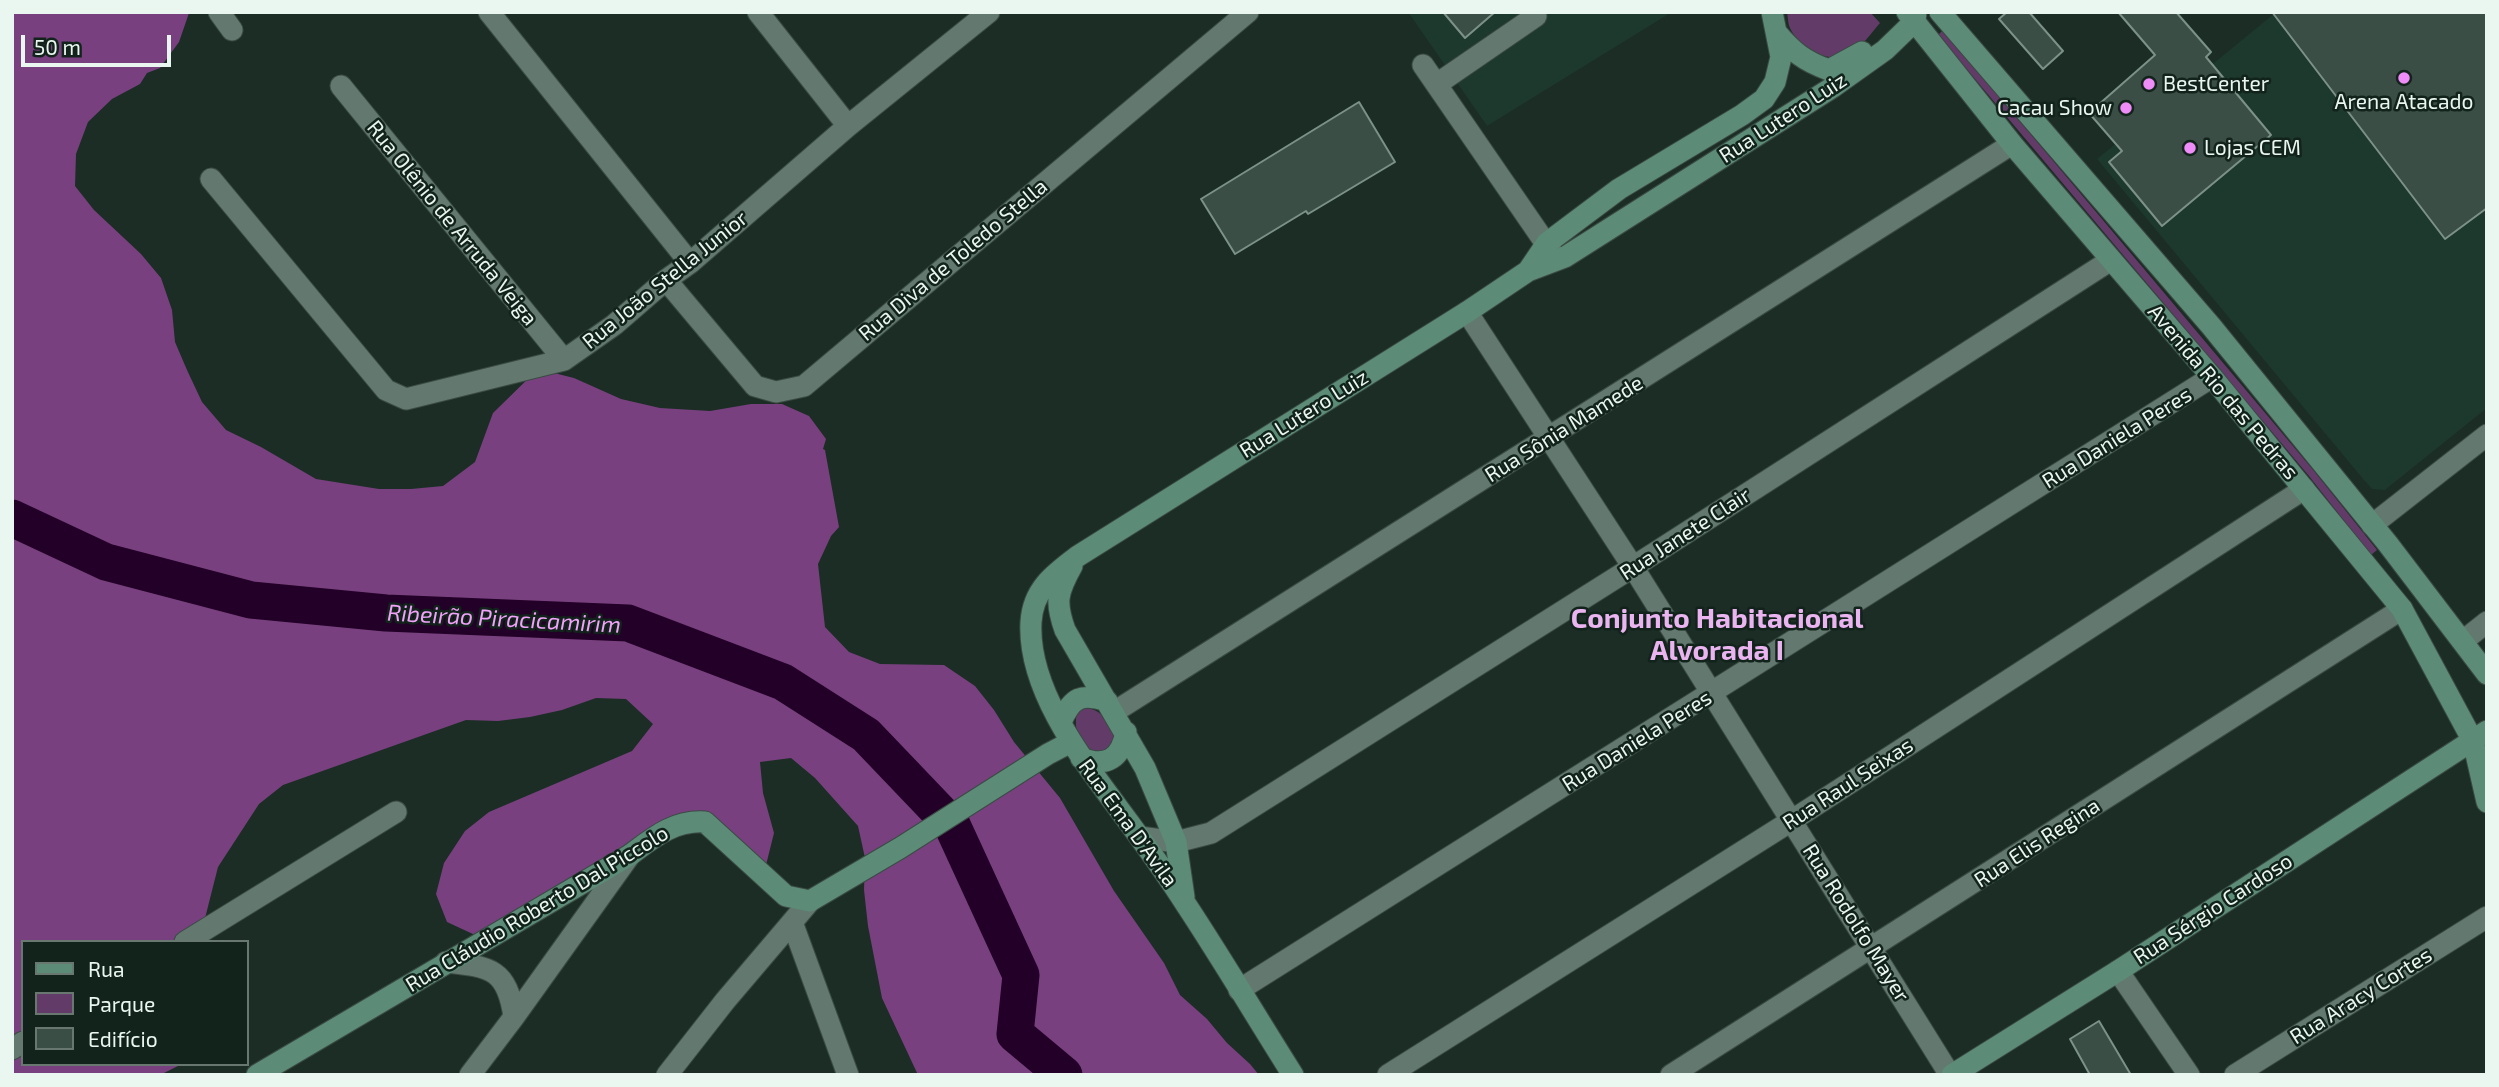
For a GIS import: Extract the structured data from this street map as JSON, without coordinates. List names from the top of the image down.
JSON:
{
  "streets": {
    "street": [
      "Rua Lutero Luiz",
      "Rua Olênio de Arruda Veiga",
      "Rua Diva de Toledo Stella",
      "Rua João Stella Junior",
      "Avenida Rio das Pedras",
      "Rua Sônia Mamede",
      "Rua Daniela Peres",
      "Rua Janete Clair",
      "Rua Raul Seixas",
      "Rua Ema D'Avila",
      "Rua Elis Regina",
      "Rua Cláudio Roberto Dal Piccolo",
      "Rua Sérgio Cardoso",
      "Rua Rodolfo Mayer",
      "Rua Aracy Cortes"
    ]
  },
  "crossings": [
    ["Rua Lutero Luiz", "Avenida Rio das Pedras"],
    ["Rua Lutero Luiz", "Rua Ema D'Avila"],
    ["Rua Lutero Luiz", "Rua Rodolfo Mayer"],
    ["Rua Olênio de Arruda Veiga", "Rua João Stella Junior"],
    ["Rua Diva de Toledo Stella", "Rua João Stella Junior"],
    ["Avenida Rio das Pedras", "Rua Sônia Mamede"],
    ["Avenida Rio das Pedras", "Rua Daniela Peres"],
    ["Avenida Rio das Pedras", "Rua Janete Clair"],
    ["Avenida Rio das Pedras", "Rua Raul Seixas"],
    ["Avenida Rio das Pedras", "Rua Elis Regina"],
    ["Avenida Rio das Pedras", "Rua Sérgio Cardoso"],
    ["Rua Sônia Mamede", "Rua Ema D'Avila"],
    ["Rua Sônia Mamede", "Rua Rodolfo Mayer"],
    ["Rua Daniela Peres", "Rua Rodolfo Mayer"],
    ["Rua Janete Clair", "Rua Ema D'Avila"],
    ["Rua Janete Clair", "Rua Rodolfo Mayer"],
    ["Rua Raul Seixas", "Rua Rodolfo Mayer"],
    ["Rua Elis Regina", "Rua Rodolfo Mayer"],
    ["Rua Sérgio Cardoso", "Rua Rodolfo Mayer"]
  ],
  "districts": ["Conjunto Habitacional Alvorada I"],
  "water": ["Ribeirão Piracicamirim"],
  "places": [
    "Arena Atacado",
    "BestCenter",
    "Cacau Show",
    "Lojas CEM"
  ],
  "legend": ["Rua", "Parque", "Edifício"],
  "scale_bar": "50 m"
}
